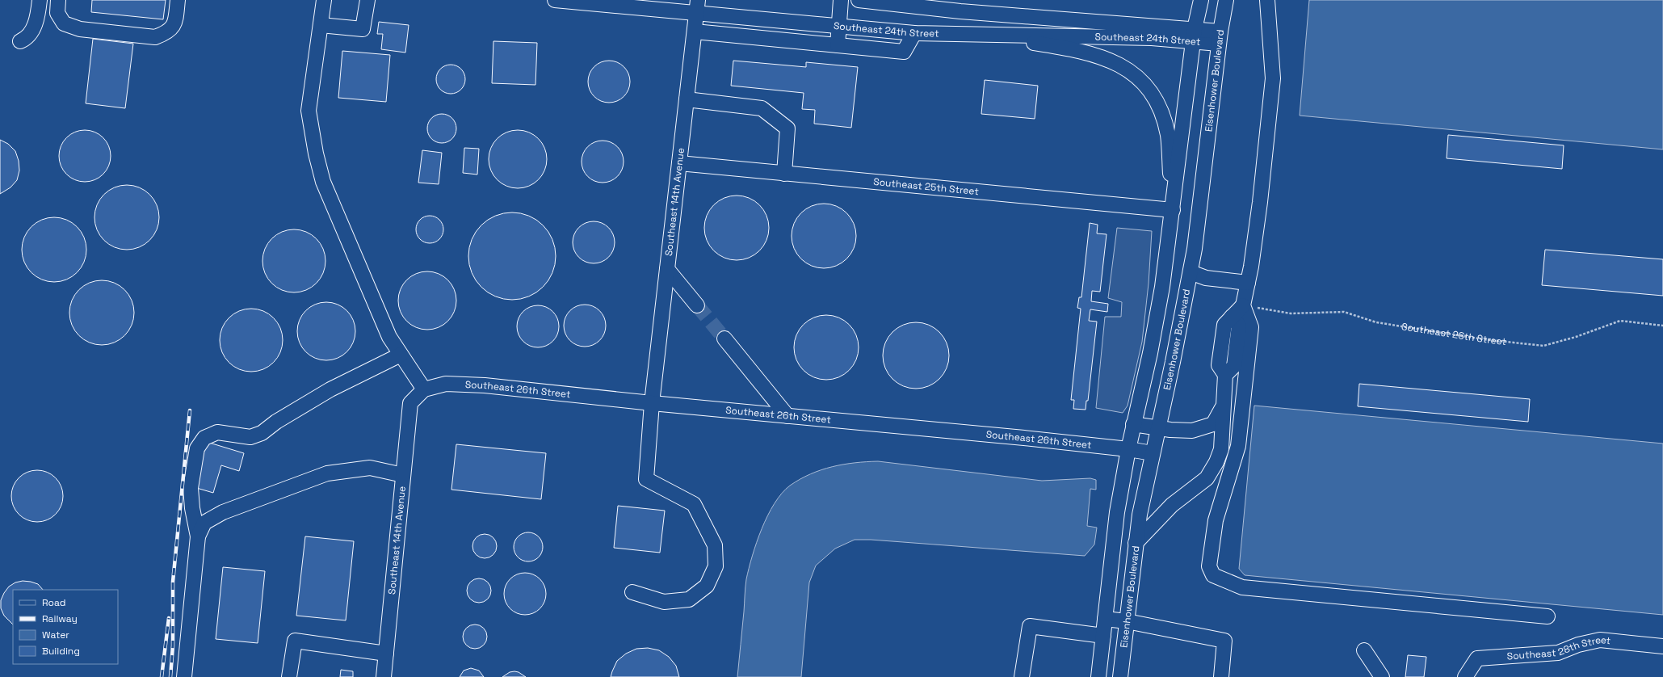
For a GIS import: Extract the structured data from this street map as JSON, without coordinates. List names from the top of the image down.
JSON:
{
  "streets": {
    "street": [
      "Southeast 24th Street",
      "Eisenhower Boulevard",
      "Southeast 25th Street",
      "Southeast 14th Avenue",
      "Southeast 26th Street",
      "Southeast 28th Street"
    ]
  },
  "crossings": [
    ["Southeast 24th Street", "Eisenhower Boulevard"],
    ["Southeast 24th Street", "Southeast 14th Avenue"],
    ["Eisenhower Boulevard", "Southeast 26th Street"],
    ["Southeast 25th Street", "Southeast 14th Avenue"],
    ["Southeast 14th Avenue", "Southeast 26th Street"]
  ],
  "legend": [
    "Road",
    "Railway",
    "Water",
    "Building"
  ]
}
